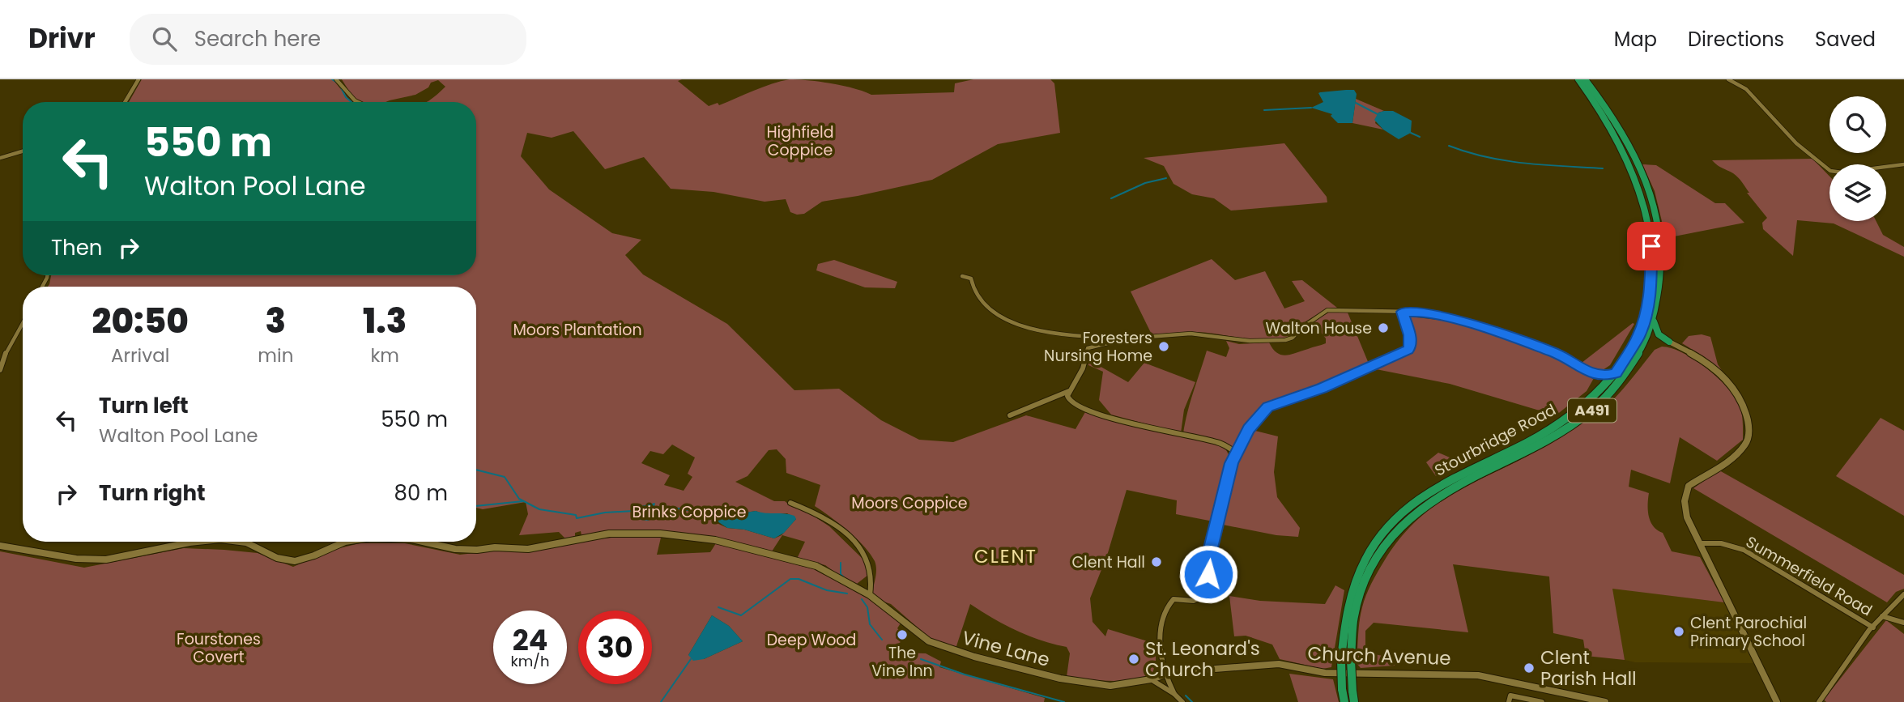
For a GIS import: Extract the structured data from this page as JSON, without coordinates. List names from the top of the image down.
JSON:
{
  "streets": {
    "highway": ["A491", "Stourbridge Road"],
    "street": ["Summerfield Road", "Vine Lane", "Church Avenue"]
  },
  "crossings": [
    ["Vine Lane", "Church Avenue"]
  ],
  "districts": ["CLENT"],
  "parks": [
    "Highfield Coppice",
    "Moors Plantation",
    "Moors Coppice",
    "Brinks Coppice",
    "Fourstones Covert",
    "Deep Wood"
  ],
  "places": [
    "Walton House",
    "Foresters Nursing Home",
    "Clent Hall",
    "Clent Parochial Primary School",
    "The Vine Inn",
    "St. Leonard's Church",
    "Clent Parish Hall"
  ],
  "page": {
    "header": "Drivr",
    "search": "Search here",
    "nav": ["Map", "Directions", "Saved"],
    "turn": ["550 m", "Walton Pool Lane"],
    "then": "Then",
    "eta": [
      "20:50",
      "Arrival",
      "3",
      "min",
      "1.3",
      "km"
    ],
    "list": [
      {
        "name": "Turn left",
        "note": "Walton Pool Lane",
        "value": "550 m"
      },
      {
        "name": "Turn right",
        "value": "80 m"
      }
    ],
    "speed": "24 km/h",
    "limit": "30"
  }
}
